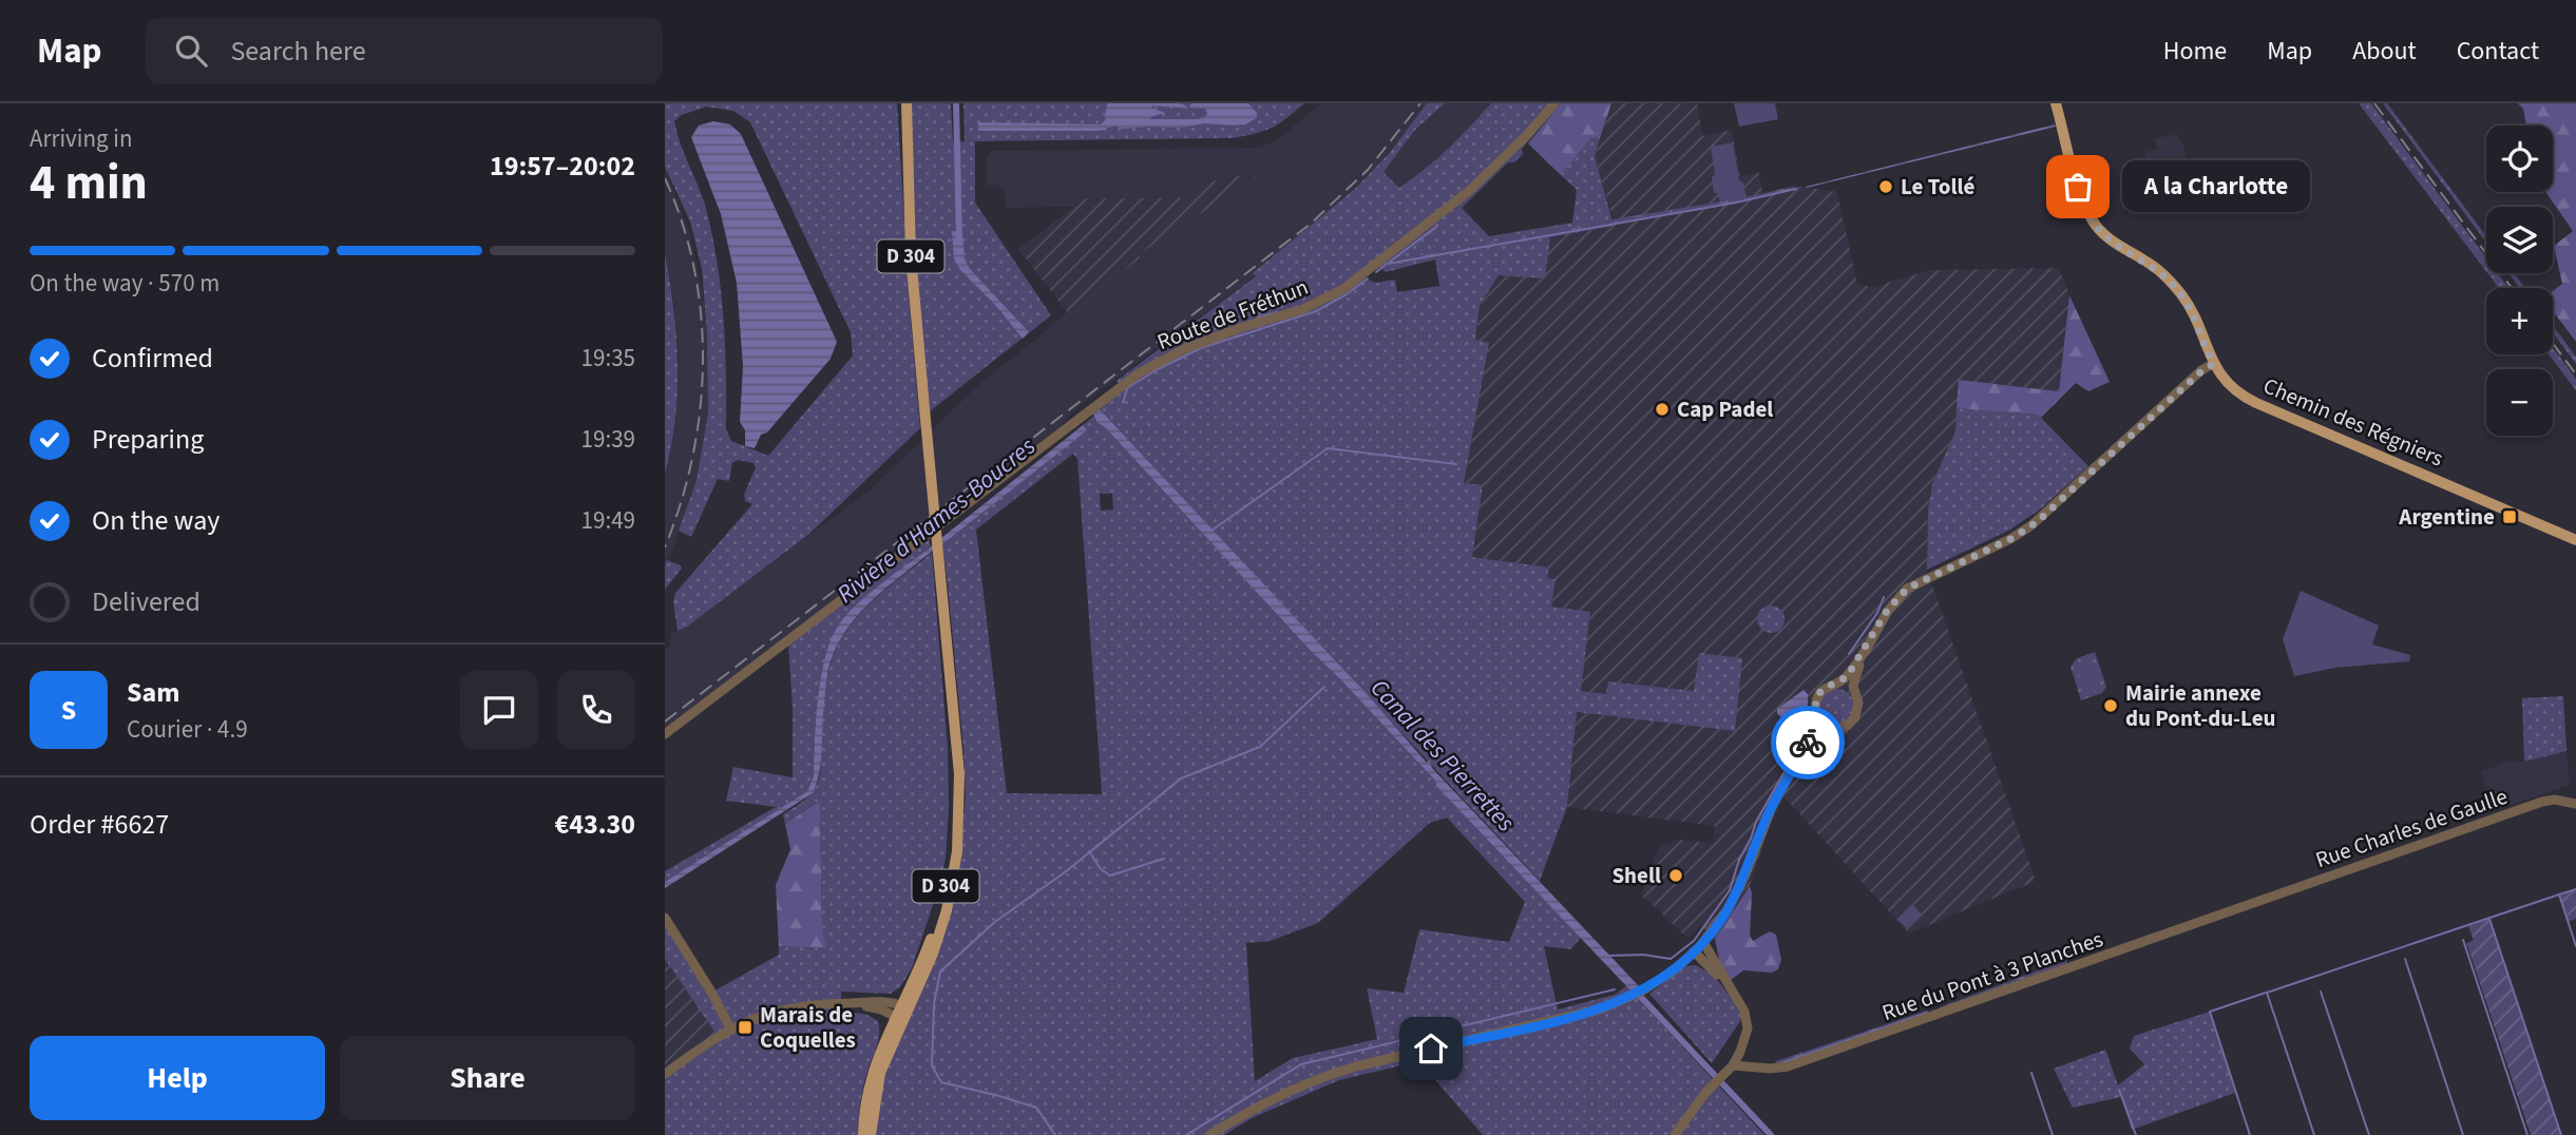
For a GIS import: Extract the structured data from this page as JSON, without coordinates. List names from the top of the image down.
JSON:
{
  "streets": {
    "main road": ["D 304", "Chemin des Régniers"],
    "street": ["Route de Fréthun", "Rue Charles de Gaulle", "Rue du Pont à 3 Planches"]
  },
  "crossings": [
    ["Rue Charles de Gaulle", "Rue du Pont à 3 Planches"]
  ],
  "water": ["Rivière d'Hames-Boucres", "Canal des Pierrettes"],
  "places": {
    "other": [
      "Le Tollé",
      "A la Charlotte",
      "Cap Padel",
      "Mairie annexe du Pont-du-Leu",
      "Shell"
    ],
    "transit": ["Argentine", "Marais de Coquelles"]
  },
  "page": {
    "header": "Map",
    "search": "Search here",
    "nav": [
      "Home",
      "Map",
      "About",
      "Contact"
    ],
    "heading": ["4 min", "Arriving in", "19:57–20:02"],
    "panel": [
      "Sam",
      "Courier · 4.9",
      "Order #6627",
      "€43.30"
    ],
    "map_buttons": ["+", "−"],
    "bubble": "A la Charlotte",
    "bar": "On the way · 570 m",
    "list": [
      ["Confirmed", "19:35"],
      ["Preparing", "19:39"],
      ["On the way", "19:49"],
      "Delivered"
    ],
    "round": "S",
    "buttons": ["Help", "Share"]
  }
}
